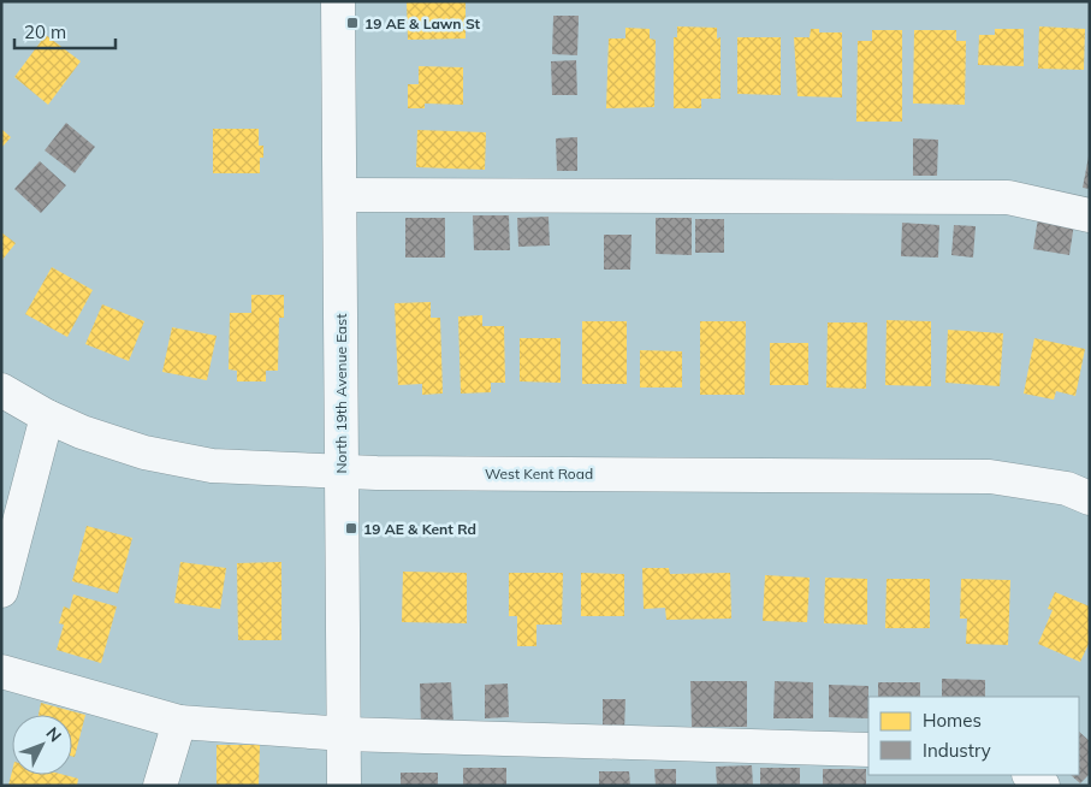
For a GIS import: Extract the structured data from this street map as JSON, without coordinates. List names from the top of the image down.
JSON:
{
  "streets": {
    "street": ["North 19th Avenue East", "West Kent Road"]
  },
  "crossings": [
    ["North 19th Avenue East", "West Kent Road"]
  ],
  "places": {
    "transit": ["19 AE & Lawn St", "19 AE & Kent Rd"]
  },
  "legend": ["Homes", "Industry"],
  "scale_bar": "20 m",
  "north": "top right"
}
